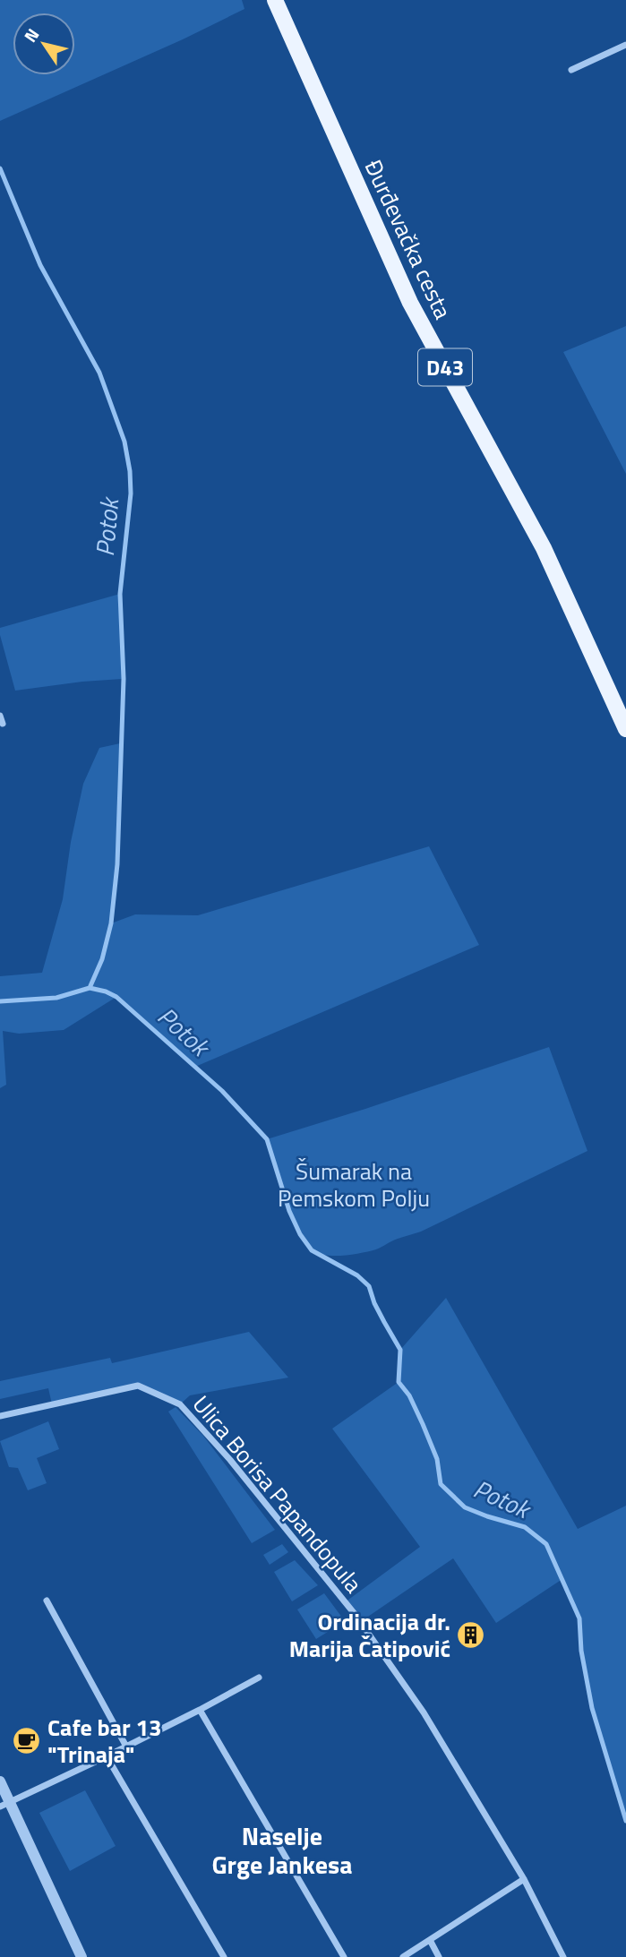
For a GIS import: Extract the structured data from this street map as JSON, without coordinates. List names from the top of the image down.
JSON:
{
  "streets": {
    "main road": ["Đurđevačka cesta", "D43"],
    "street": ["Ulica Borisa Papandopula"]
  },
  "districts": ["Naselje Grge Jankesa"],
  "water": ["Potok"],
  "parks": ["Šumarak na Pemskom Polju"],
  "places": {
    "building": ["Ordinacija dr. Marija Čatipović"],
    "cafe": ["Cafe bar 13 \"Trinaja\""]
  },
  "north": "top left"
}
